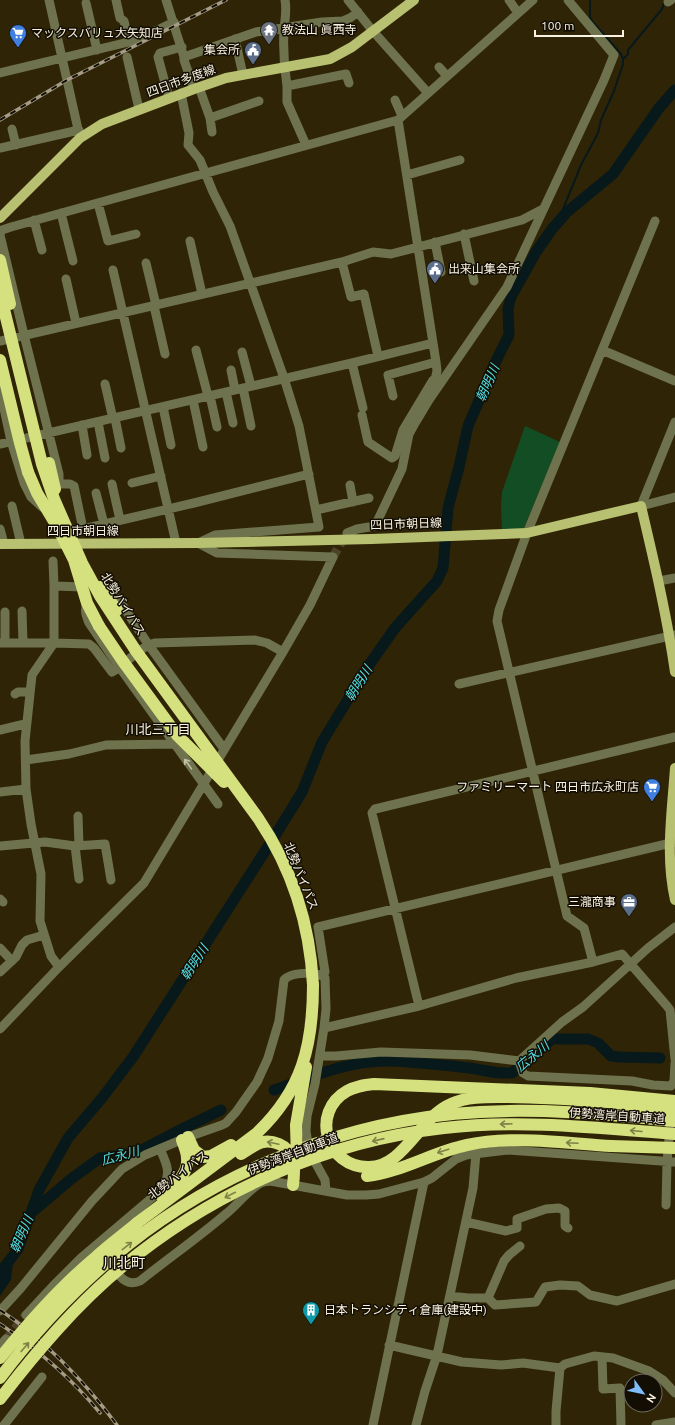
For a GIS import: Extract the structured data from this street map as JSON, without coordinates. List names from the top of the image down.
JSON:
{
  "streets": {
    "highway": ["北勢バイパス", "伊勢湾岸自動車道"],
    "main road": ["四日市多度線", "四日市朝日線"]
  },
  "districts": ["川北三丁目", "川北町"],
  "water": ["朝明川", "広永川"],
  "places": {
    "temple": ["教法山 眞西寺"],
    "supermarket": ["マックスバリュ大矢知店", "ファミリーマート 四日市広永町店"],
    "public building": ["集会所", "出来山集会所"],
    "office": ["三瀧商事"],
    "building": ["日本トランシティ倉庫(建設中)"]
  },
  "scale_bar": "100 m",
  "north": "bottom right"
}
